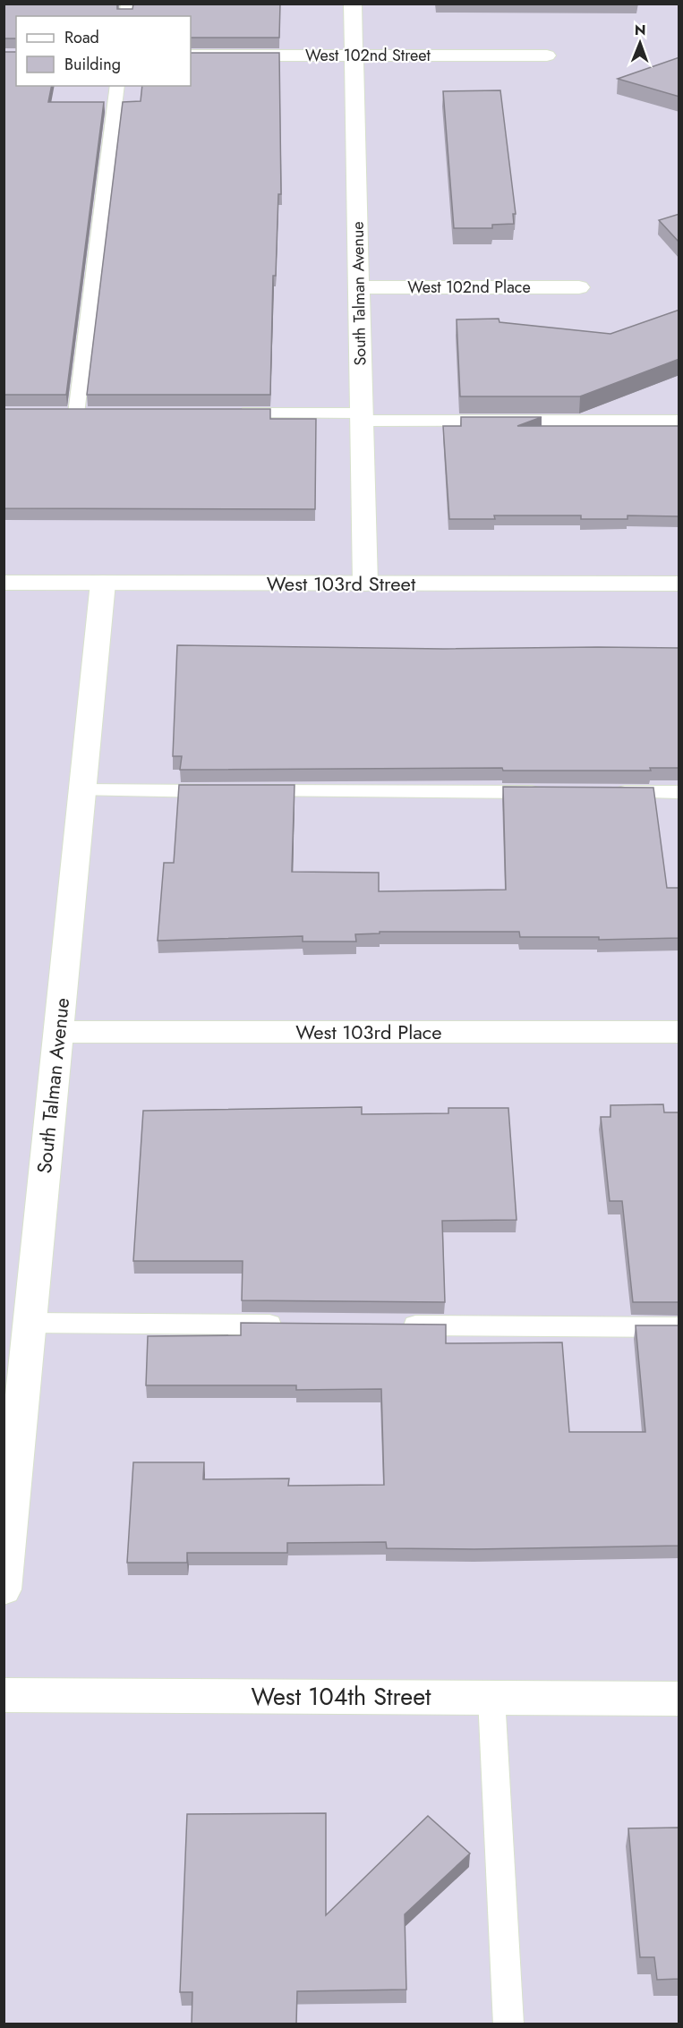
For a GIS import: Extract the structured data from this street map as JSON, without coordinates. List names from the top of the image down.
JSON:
{
  "streets": {
    "street": [
      "West 102nd Street",
      "West 102nd Place",
      "South Talman Avenue",
      "West 103rd Street",
      "West 103rd Place",
      "West 104th Street"
    ]
  },
  "crossings": [
    ["West 102nd Street", "South Talman Avenue"],
    ["West 102nd Place", "South Talman Avenue"],
    ["South Talman Avenue", "West 103rd Street"],
    ["South Talman Avenue", "West 103rd Place"]
  ],
  "legend": ["Road", "Building"],
  "north": "top"
}
